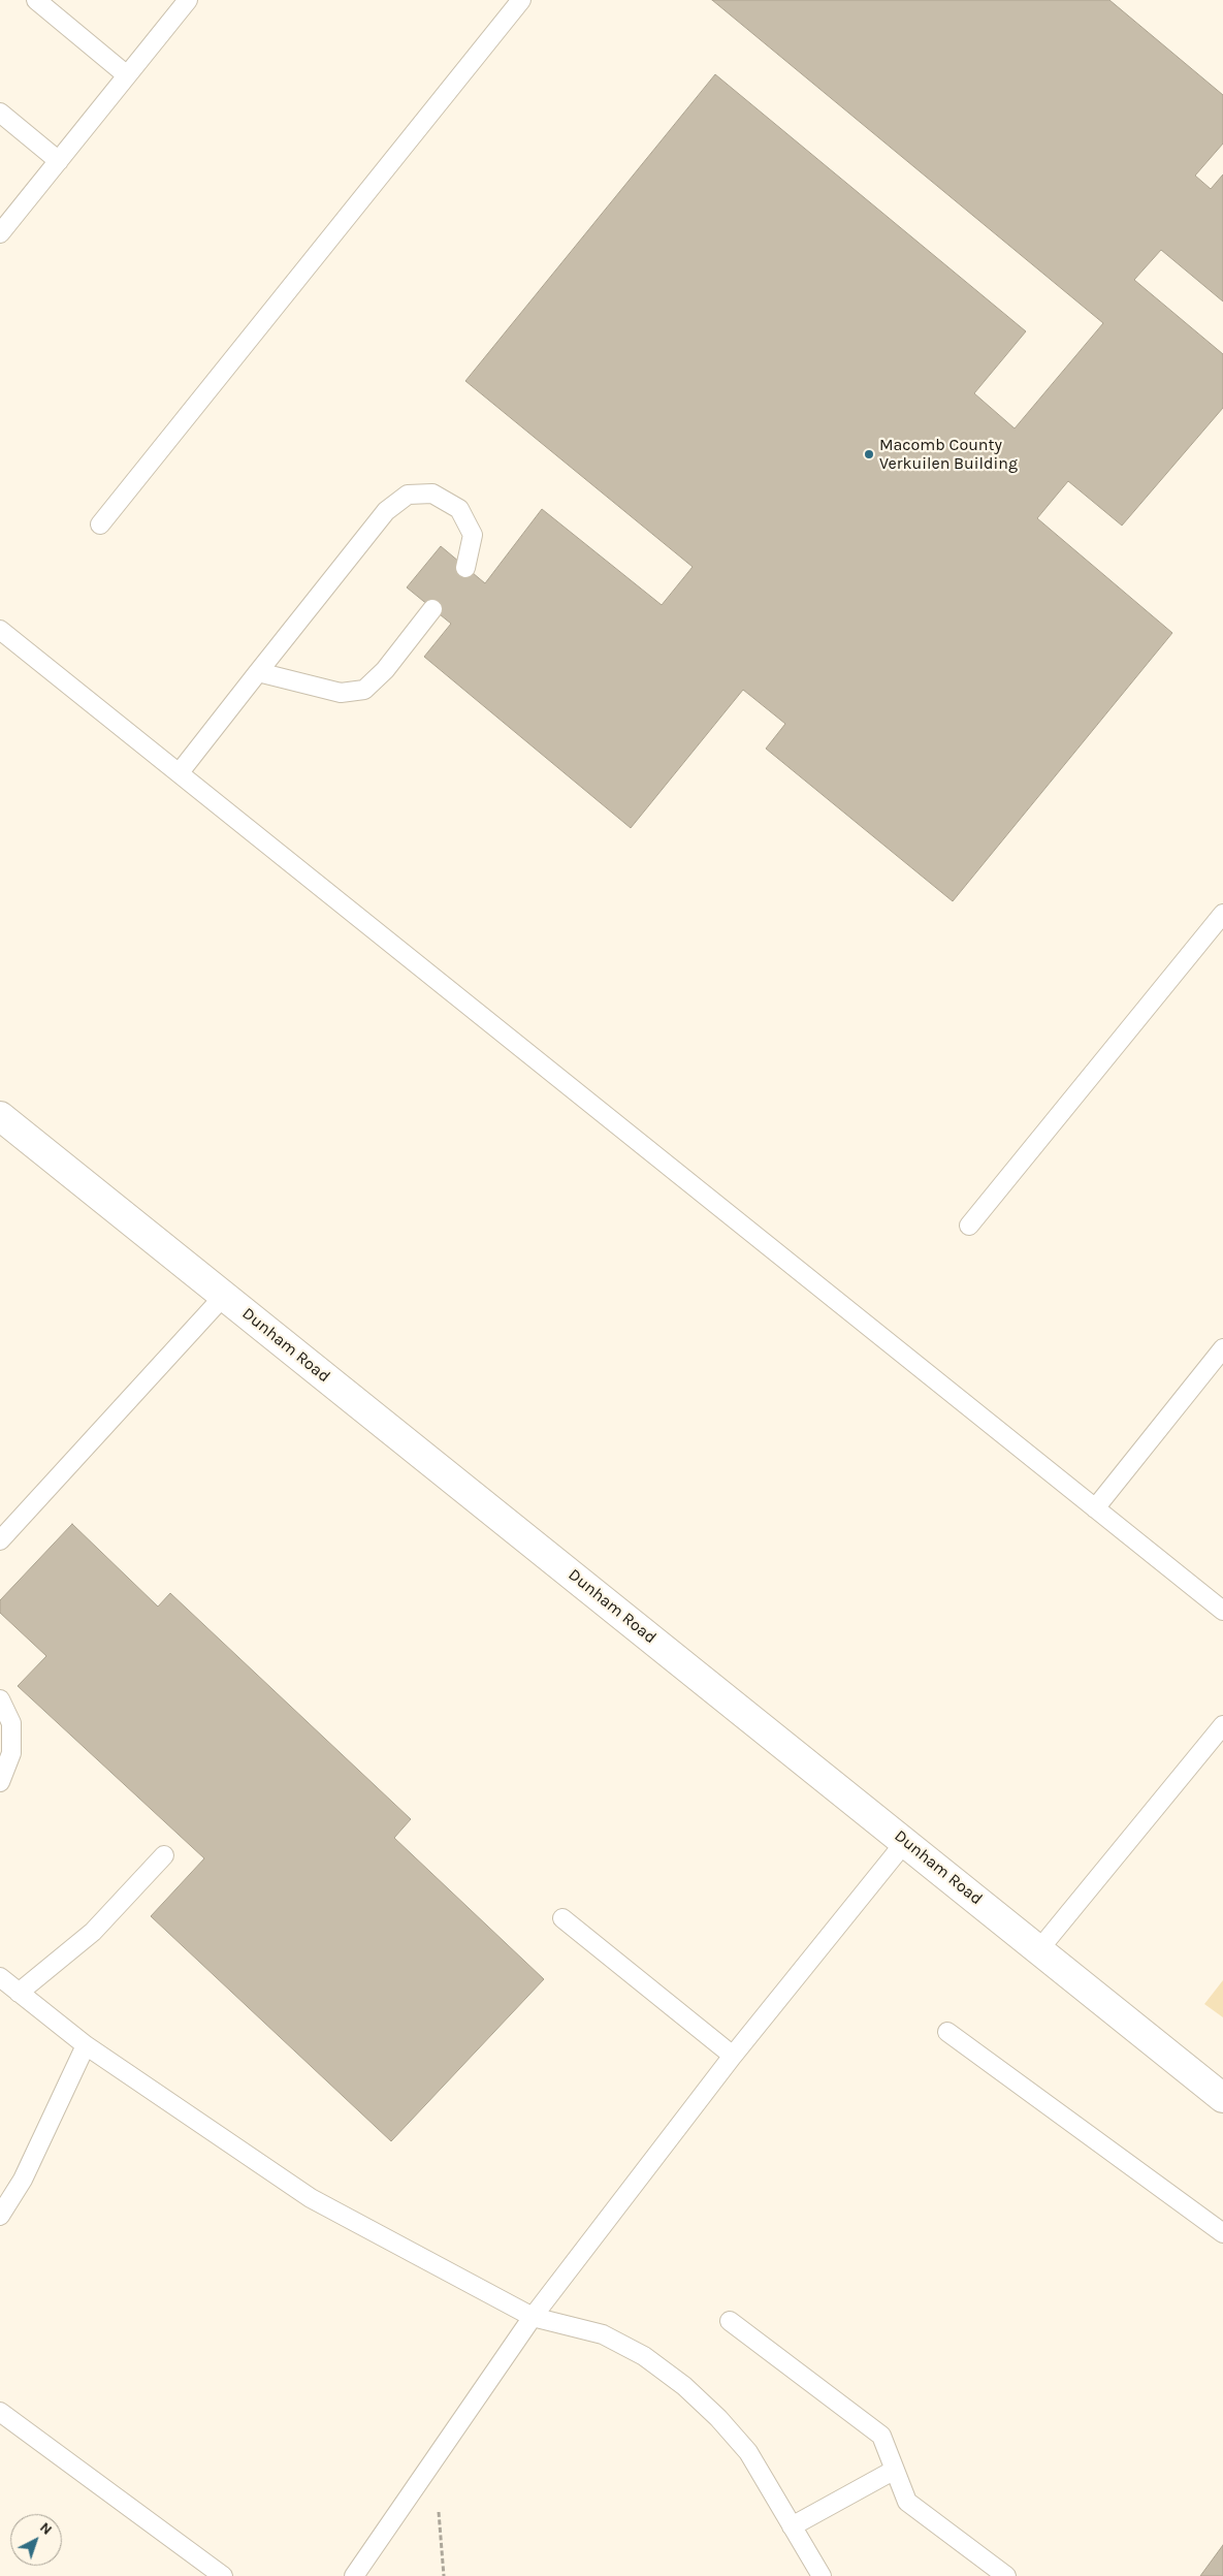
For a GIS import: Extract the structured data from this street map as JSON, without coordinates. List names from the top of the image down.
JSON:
{
  "streets": {
    "street": ["Dunham Road"]
  },
  "places": ["Macomb County Verkuilen Building"],
  "north": "top right"
}
